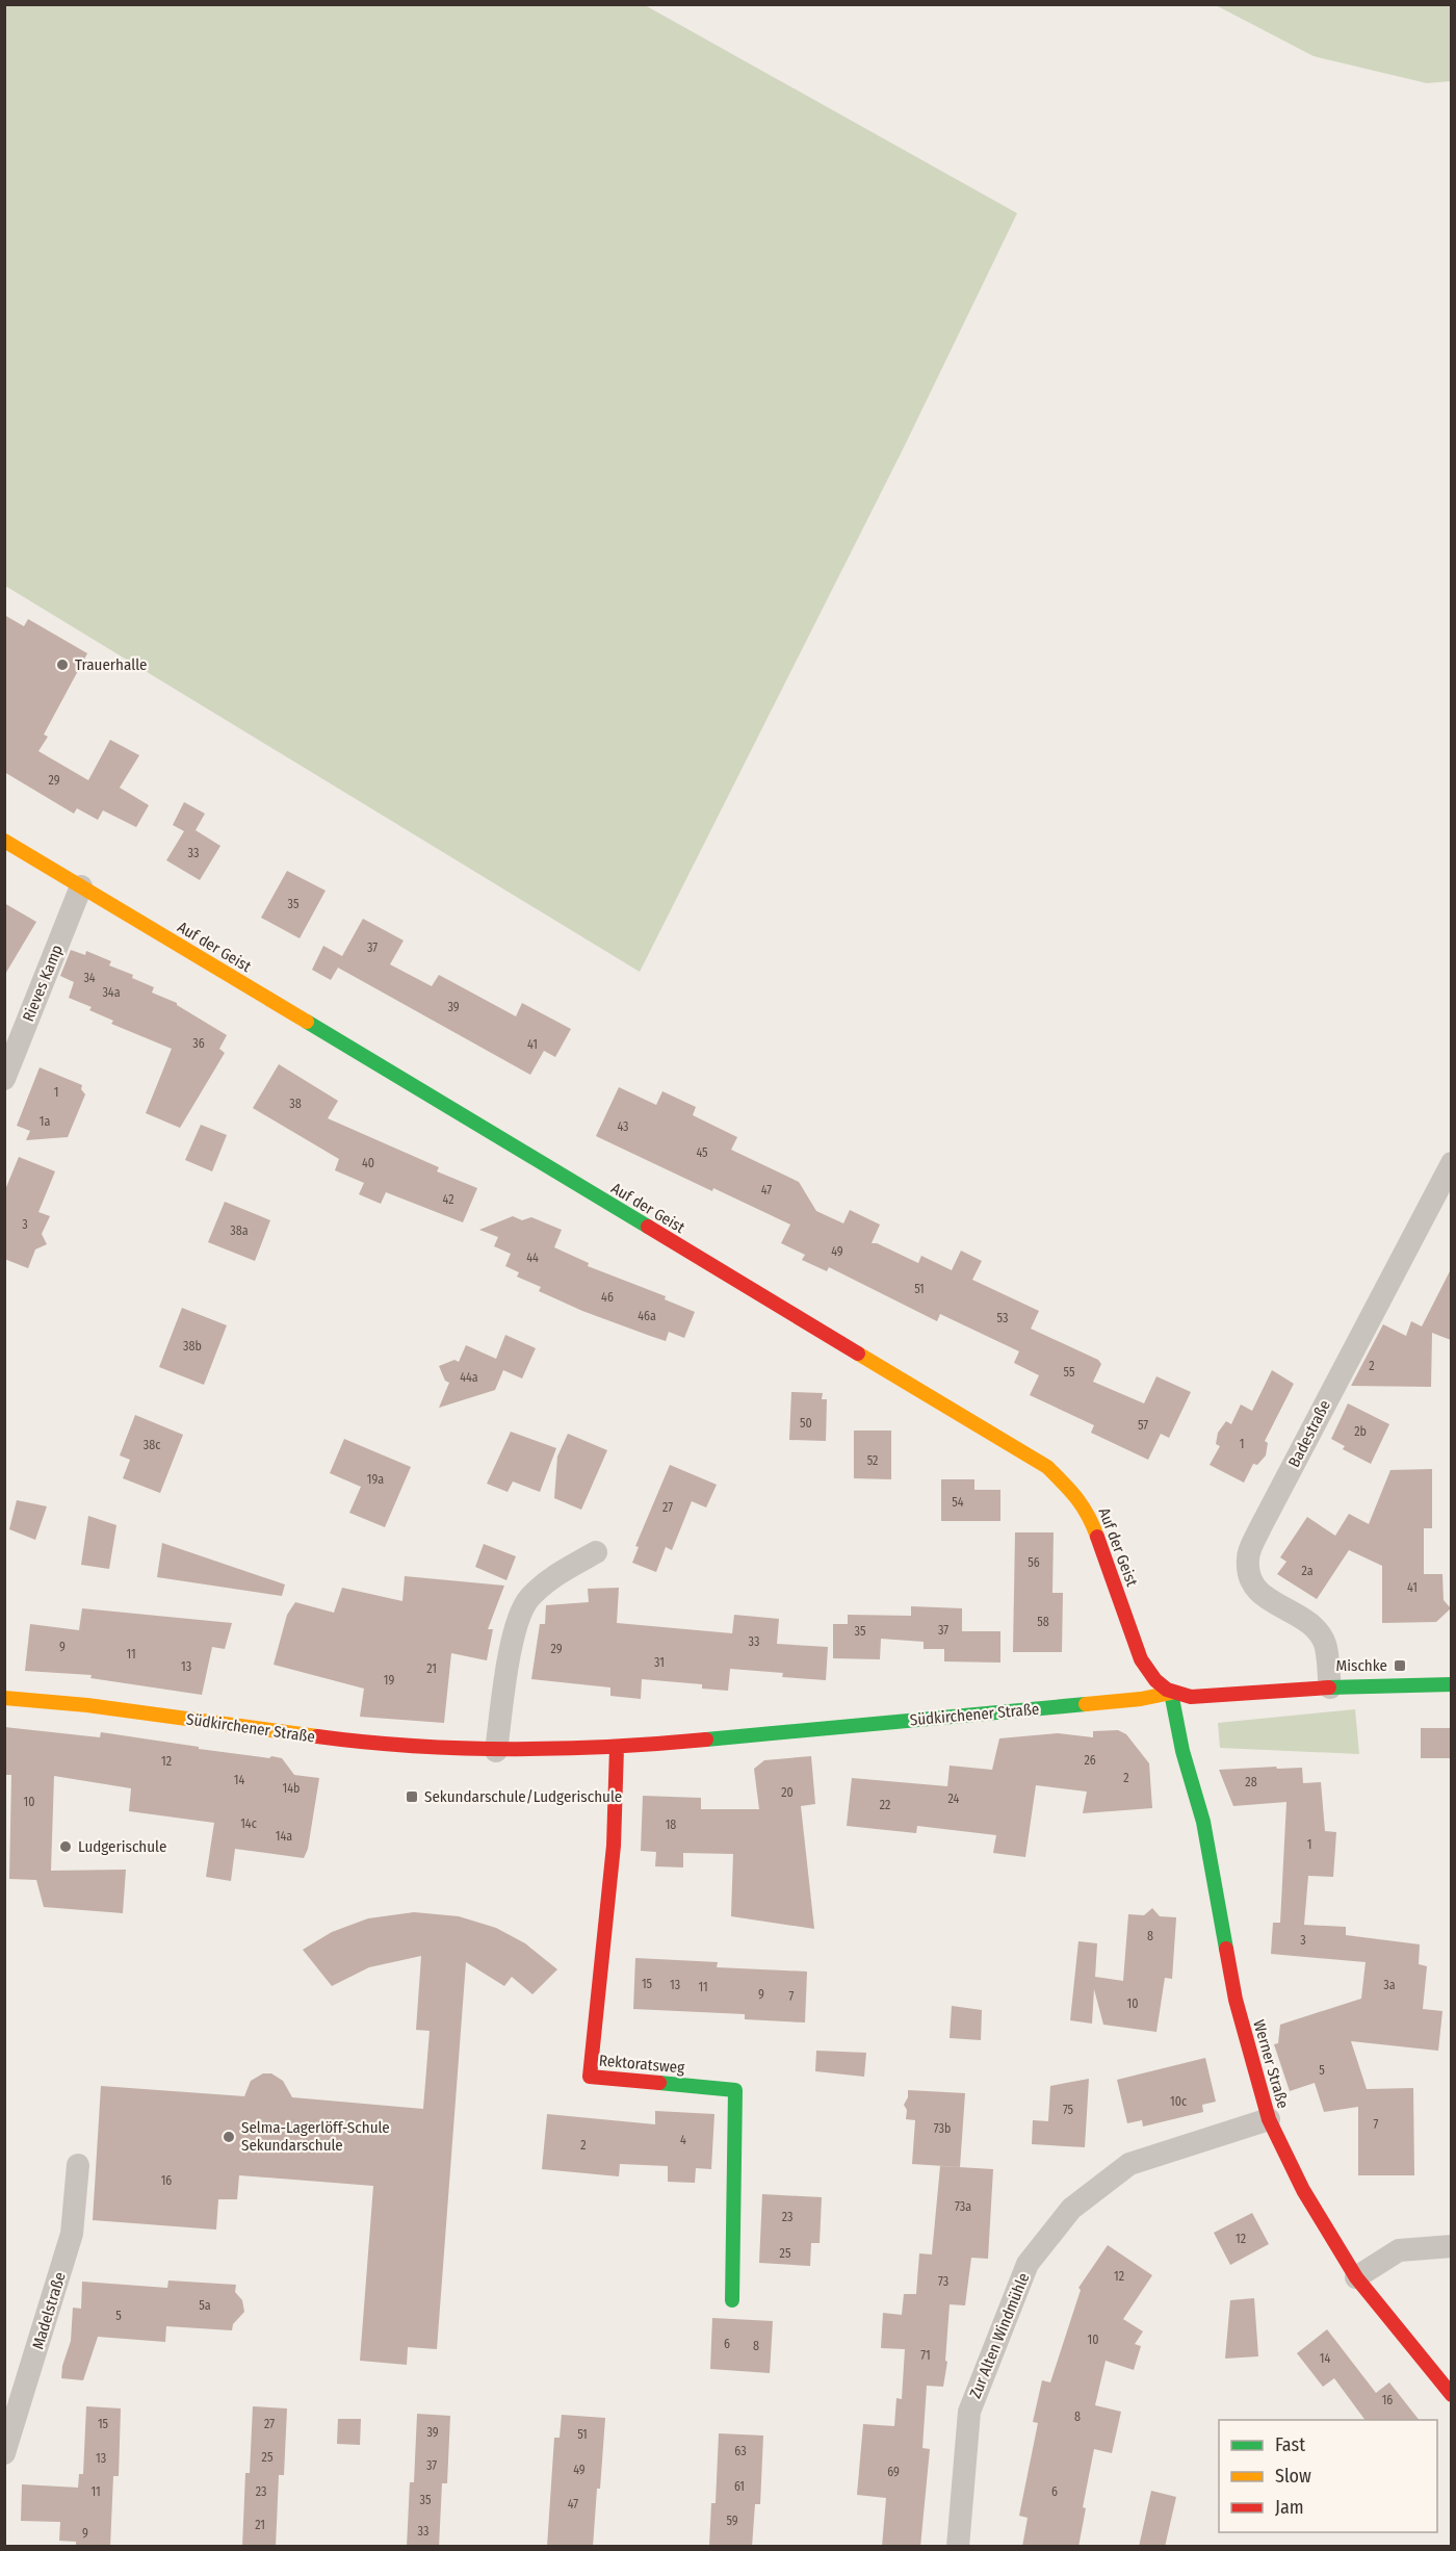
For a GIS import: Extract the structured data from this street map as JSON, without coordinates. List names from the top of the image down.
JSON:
{
  "streets": {
    "street": [
      "Auf der Geist",
      "Rieves Kamp",
      "Badestraße",
      "Südkirchener Straße",
      "Rektoratsweg",
      "Werner Straße",
      "Madelstraße",
      "Zur Alten Windmühle"
    ]
  },
  "crossings": [
    ["Auf der Geist", "Rieves Kamp"],
    ["Auf der Geist", "Südkirchener Straße"],
    ["Auf der Geist", "Werner Straße"],
    ["Badestraße", "Südkirchener Straße"],
    ["Südkirchener Straße", "Rektoratsweg"],
    ["Südkirchener Straße", "Werner Straße"],
    ["Werner Straße", "Zur Alten Windmühle"]
  ],
  "places": {
    "other": ["Trauerhalle", "Ludgerischule", "Selma-Lagerlöff-Schule Sekundarschule"],
    "transit": ["Mischke", "Sekundarschule/Ludgerischule"]
  },
  "house_numbers": [
    "29",
    "33",
    "35",
    "37",
    "34",
    "34a",
    "39",
    "36",
    "41",
    "1",
    "38",
    "1a",
    "43",
    "45",
    "40",
    "47",
    "42",
    "3",
    "38a",
    "49",
    "44",
    "51",
    "46",
    "46a",
    "53",
    "38b",
    "2",
    "55",
    "44a",
    "50",
    "57",
    "2b",
    "1",
    "38c",
    "52",
    "19a",
    "54",
    "27",
    "56",
    "2a",
    "41",
    "58",
    "37",
    "35",
    "33",
    "9",
    "29",
    "11",
    "31",
    "13",
    "21",
    "19",
    "26",
    "12",
    "2",
    "14",
    "28",
    "14b",
    "20",
    "24",
    "10",
    "22",
    "14c",
    "18",
    "14a",
    "1",
    "8",
    "3",
    "15",
    "13",
    "3a",
    "11",
    "9",
    "7",
    "10",
    "5",
    "10c",
    "75",
    "7",
    "73b",
    "4",
    "2",
    "16",
    "73a",
    "23",
    "12",
    "25",
    "12",
    "73",
    "5a",
    "5",
    "10",
    "6",
    "8",
    "71",
    "14",
    "16",
    "8",
    "15",
    "27",
    "39",
    "51",
    "63",
    "25",
    "13",
    "37",
    "49",
    "69",
    "61",
    "11",
    "23",
    "6",
    "35",
    "47",
    "59",
    "21",
    "33",
    "9"
  ],
  "legend": ["Fast", "Slow", "Jam"]
}
